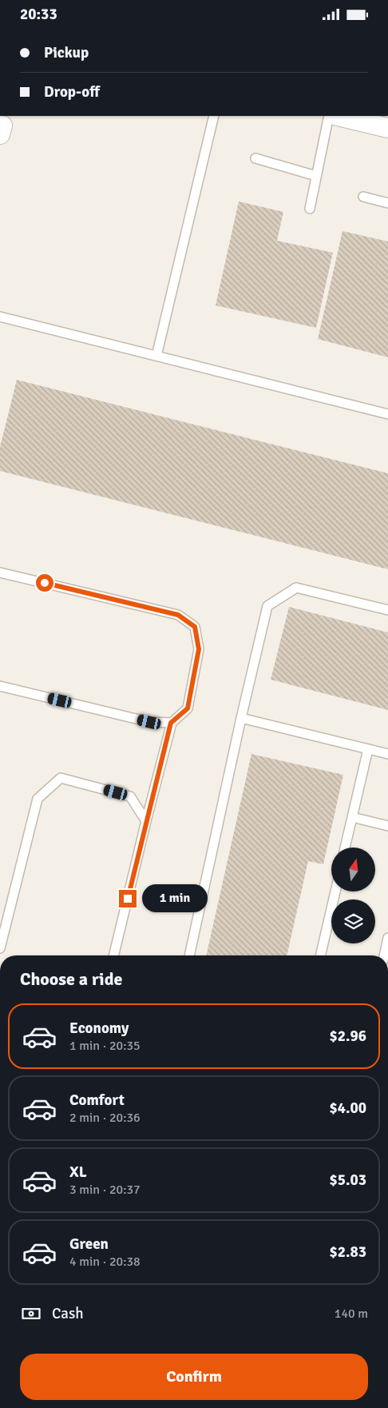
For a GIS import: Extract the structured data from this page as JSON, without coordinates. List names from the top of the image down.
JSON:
{
  "north": "top",
  "page": {
    "status": "20:33",
    "banner": ["Pickup", "Drop-off"],
    "bubble": "1 min",
    "heading": "Choose a ride",
    "list": [
      {
        "name": "Economy",
        "note": "1 min · 20:35",
        "value": "$2.96"
      },
      {
        "name": "Comfort",
        "note": "2 min · 20:36",
        "value": "$4.00"
      },
      {
        "name": "XL",
        "note": "3 min · 20:37",
        "value": "$5.03"
      },
      {
        "name": "Green",
        "note": "4 min · 20:38",
        "value": "$2.83"
      }
    ],
    "pay": ["Cash", "140 m"],
    "buttons": "Confirm"
  }
}
